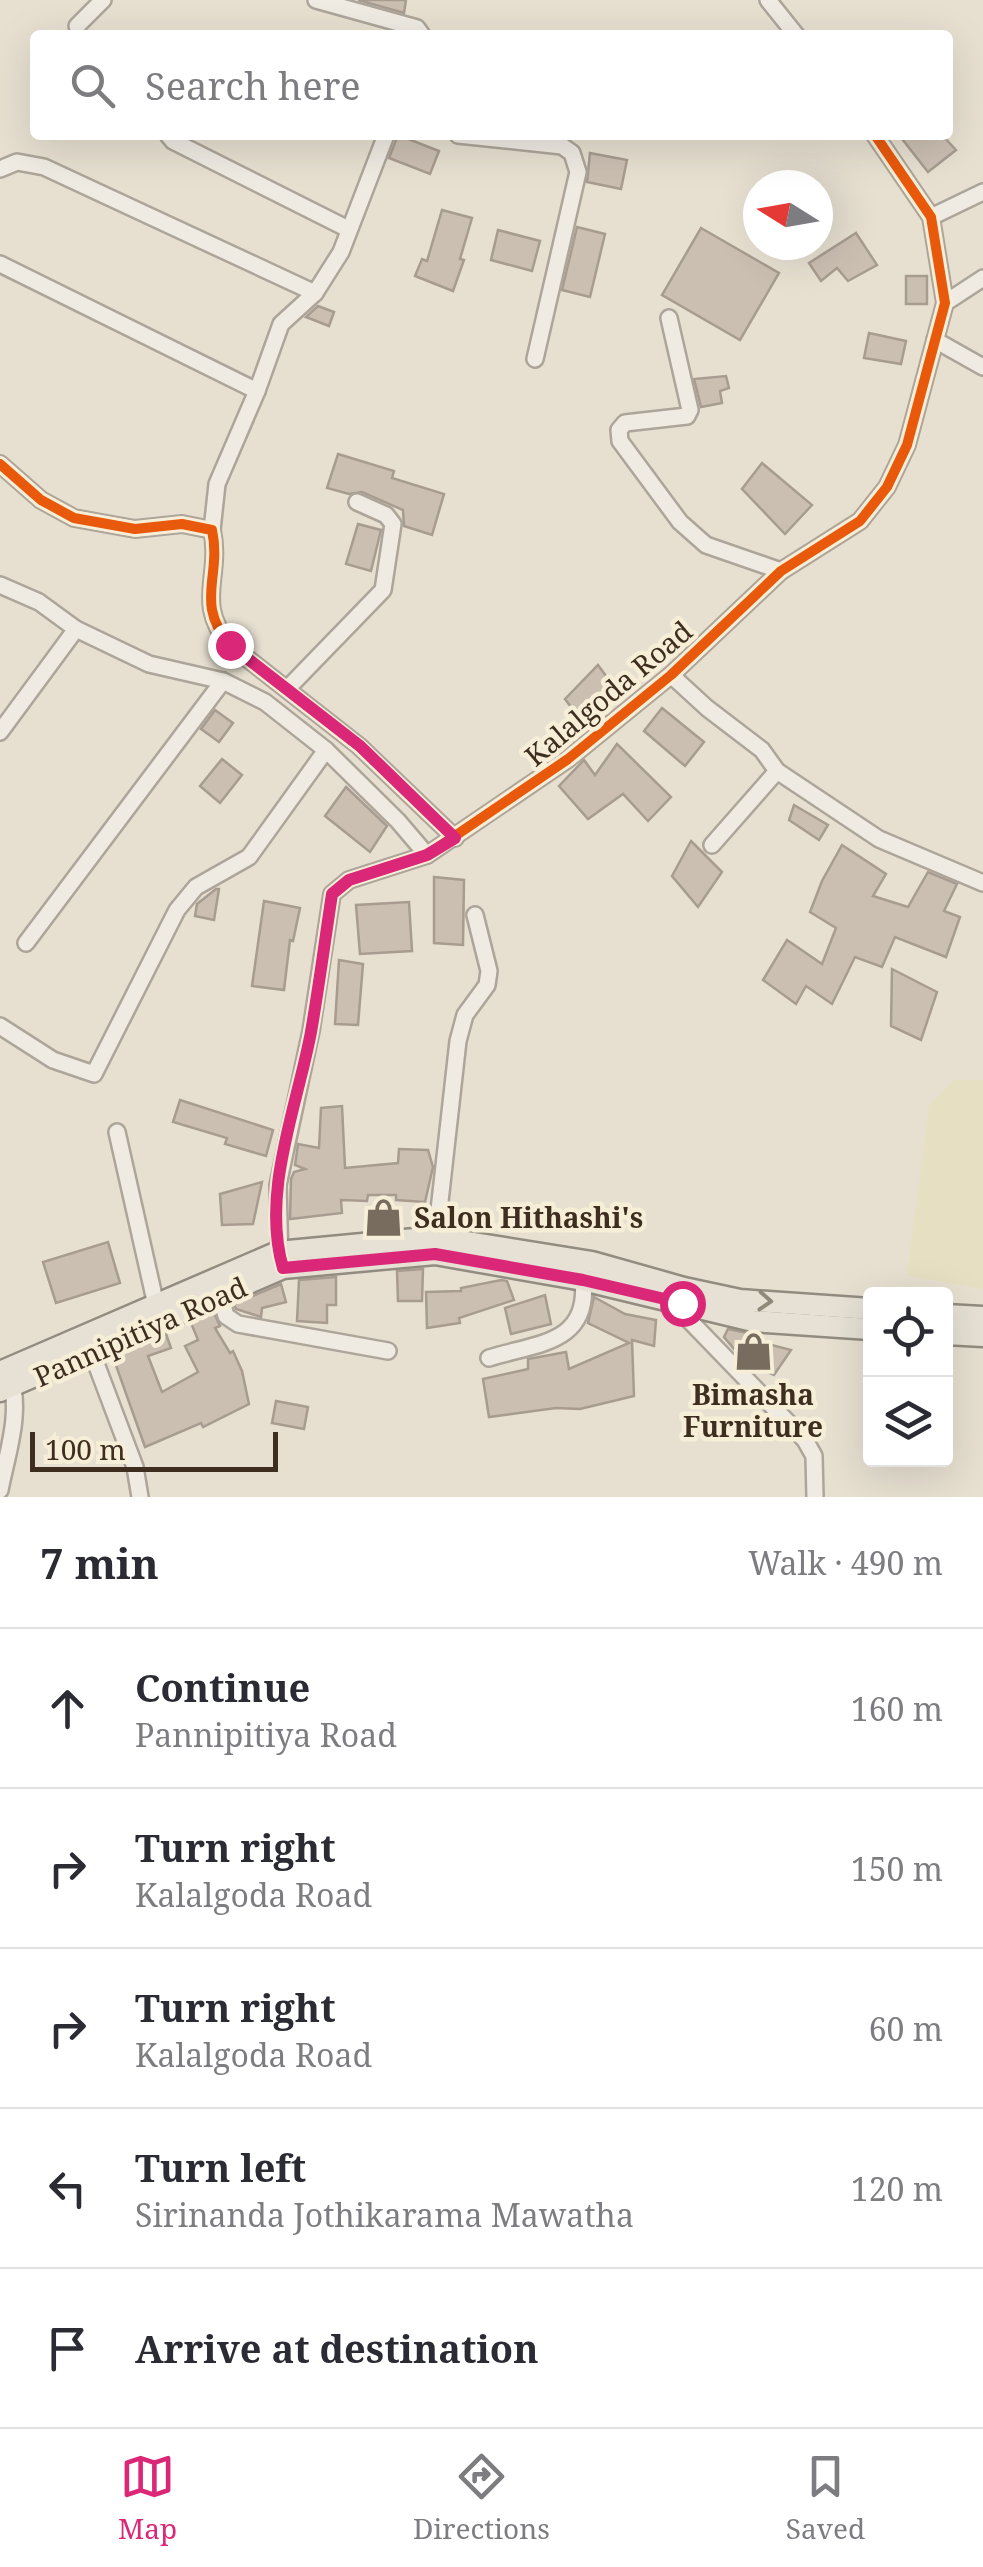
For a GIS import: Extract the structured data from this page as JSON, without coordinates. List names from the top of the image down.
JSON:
{
  "streets": {
    "main road": ["Pannipitiya Road"],
    "street": ["Kalalgoda Road"]
  },
  "crossings": [
    ["Kalalgoda Road", "Pannipitiya Road"]
  ],
  "places": {
    "shop": ["Salon Hithashi's", "Bimasha Furniture"]
  },
  "scale_bar": "100 m",
  "north": "left",
  "page": {
    "search": "Search here",
    "scale": "100 m",
    "heading": ["7 min", "Walk · 490 m"],
    "list": [
      ["Continue", "Pannipitiya Road", "160 m"],
      ["Turn right", "Kalalgoda Road", "150 m"],
      ["Turn right", "Kalalgoda Road", "60 m"],
      ["Turn left", "Sirinanda Jothikarama Mawatha", "120 m"],
      "Arrive at destination"
    ],
    "nav": ["Map", "Directions", "Saved"]
  }
}
